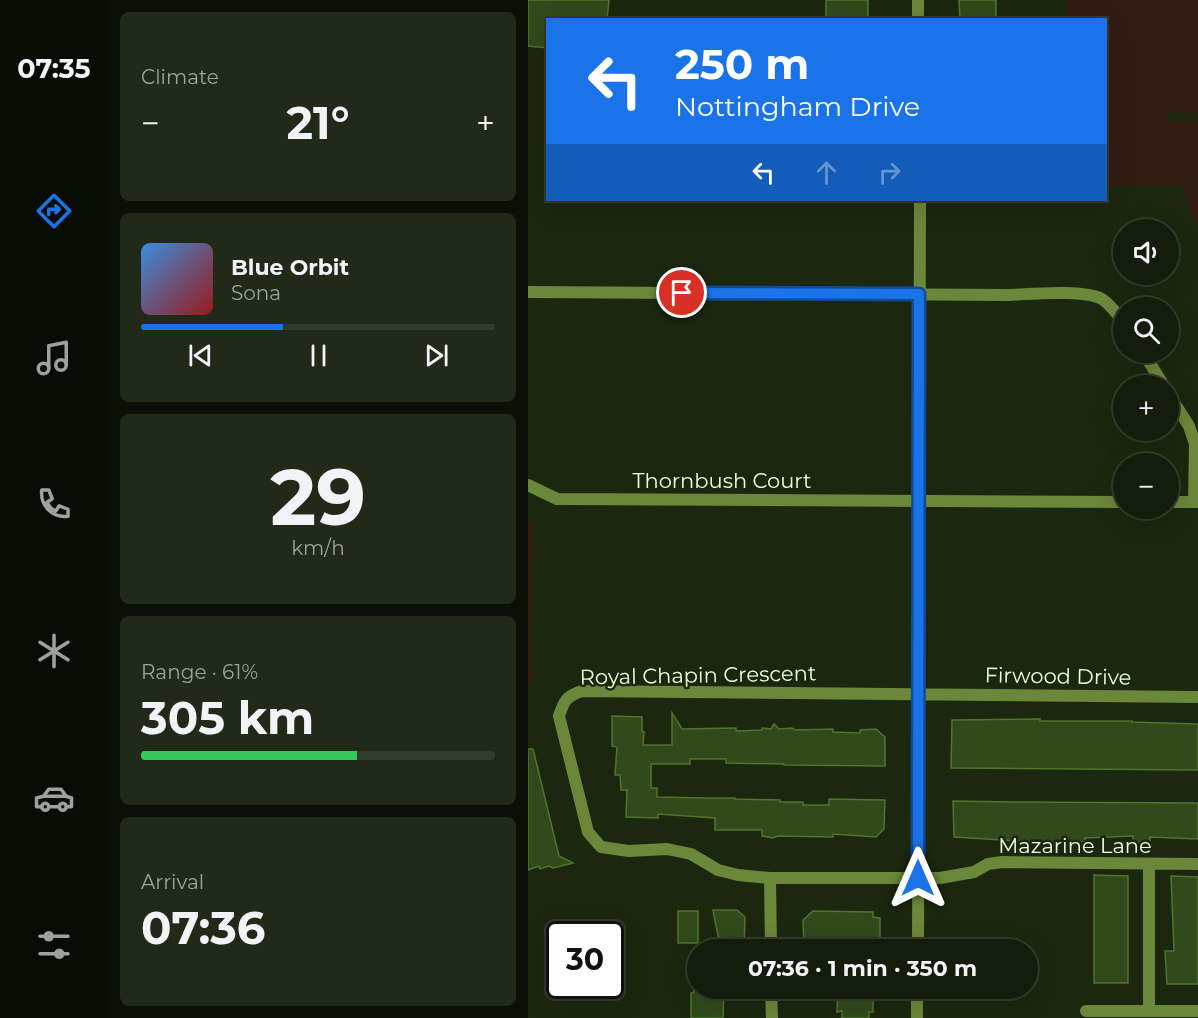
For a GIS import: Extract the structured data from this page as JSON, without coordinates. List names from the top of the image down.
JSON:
{
  "streets": {
    "street": [
      "Thornbush Court",
      "Royal Chapin Crescent",
      "Firwood Drive",
      "Mazarine Lane"
    ]
  },
  "crossings": [
    ["Royal Chapin Crescent", "Firwood Drive"],
    ["Royal Chapin Crescent", "Mazarine Lane"]
  ],
  "page": {
    "tabs": "07:35",
    "tile": [
      "Climate",
      ["29", "km/h"],
      ["Range · 61%", "305 km"],
      ["Arrival", "07:36"]
    ],
    "turn": ["250 m", "Nottingham Drive"],
    "heat": ["−", "21°", "+"],
    "map_buttons": ["+", "−"],
    "song": ["Blue Orbit", "Sona"],
    "limit": "30",
    "trip": "07:36 · 1 min · 350 m"
  }
}
